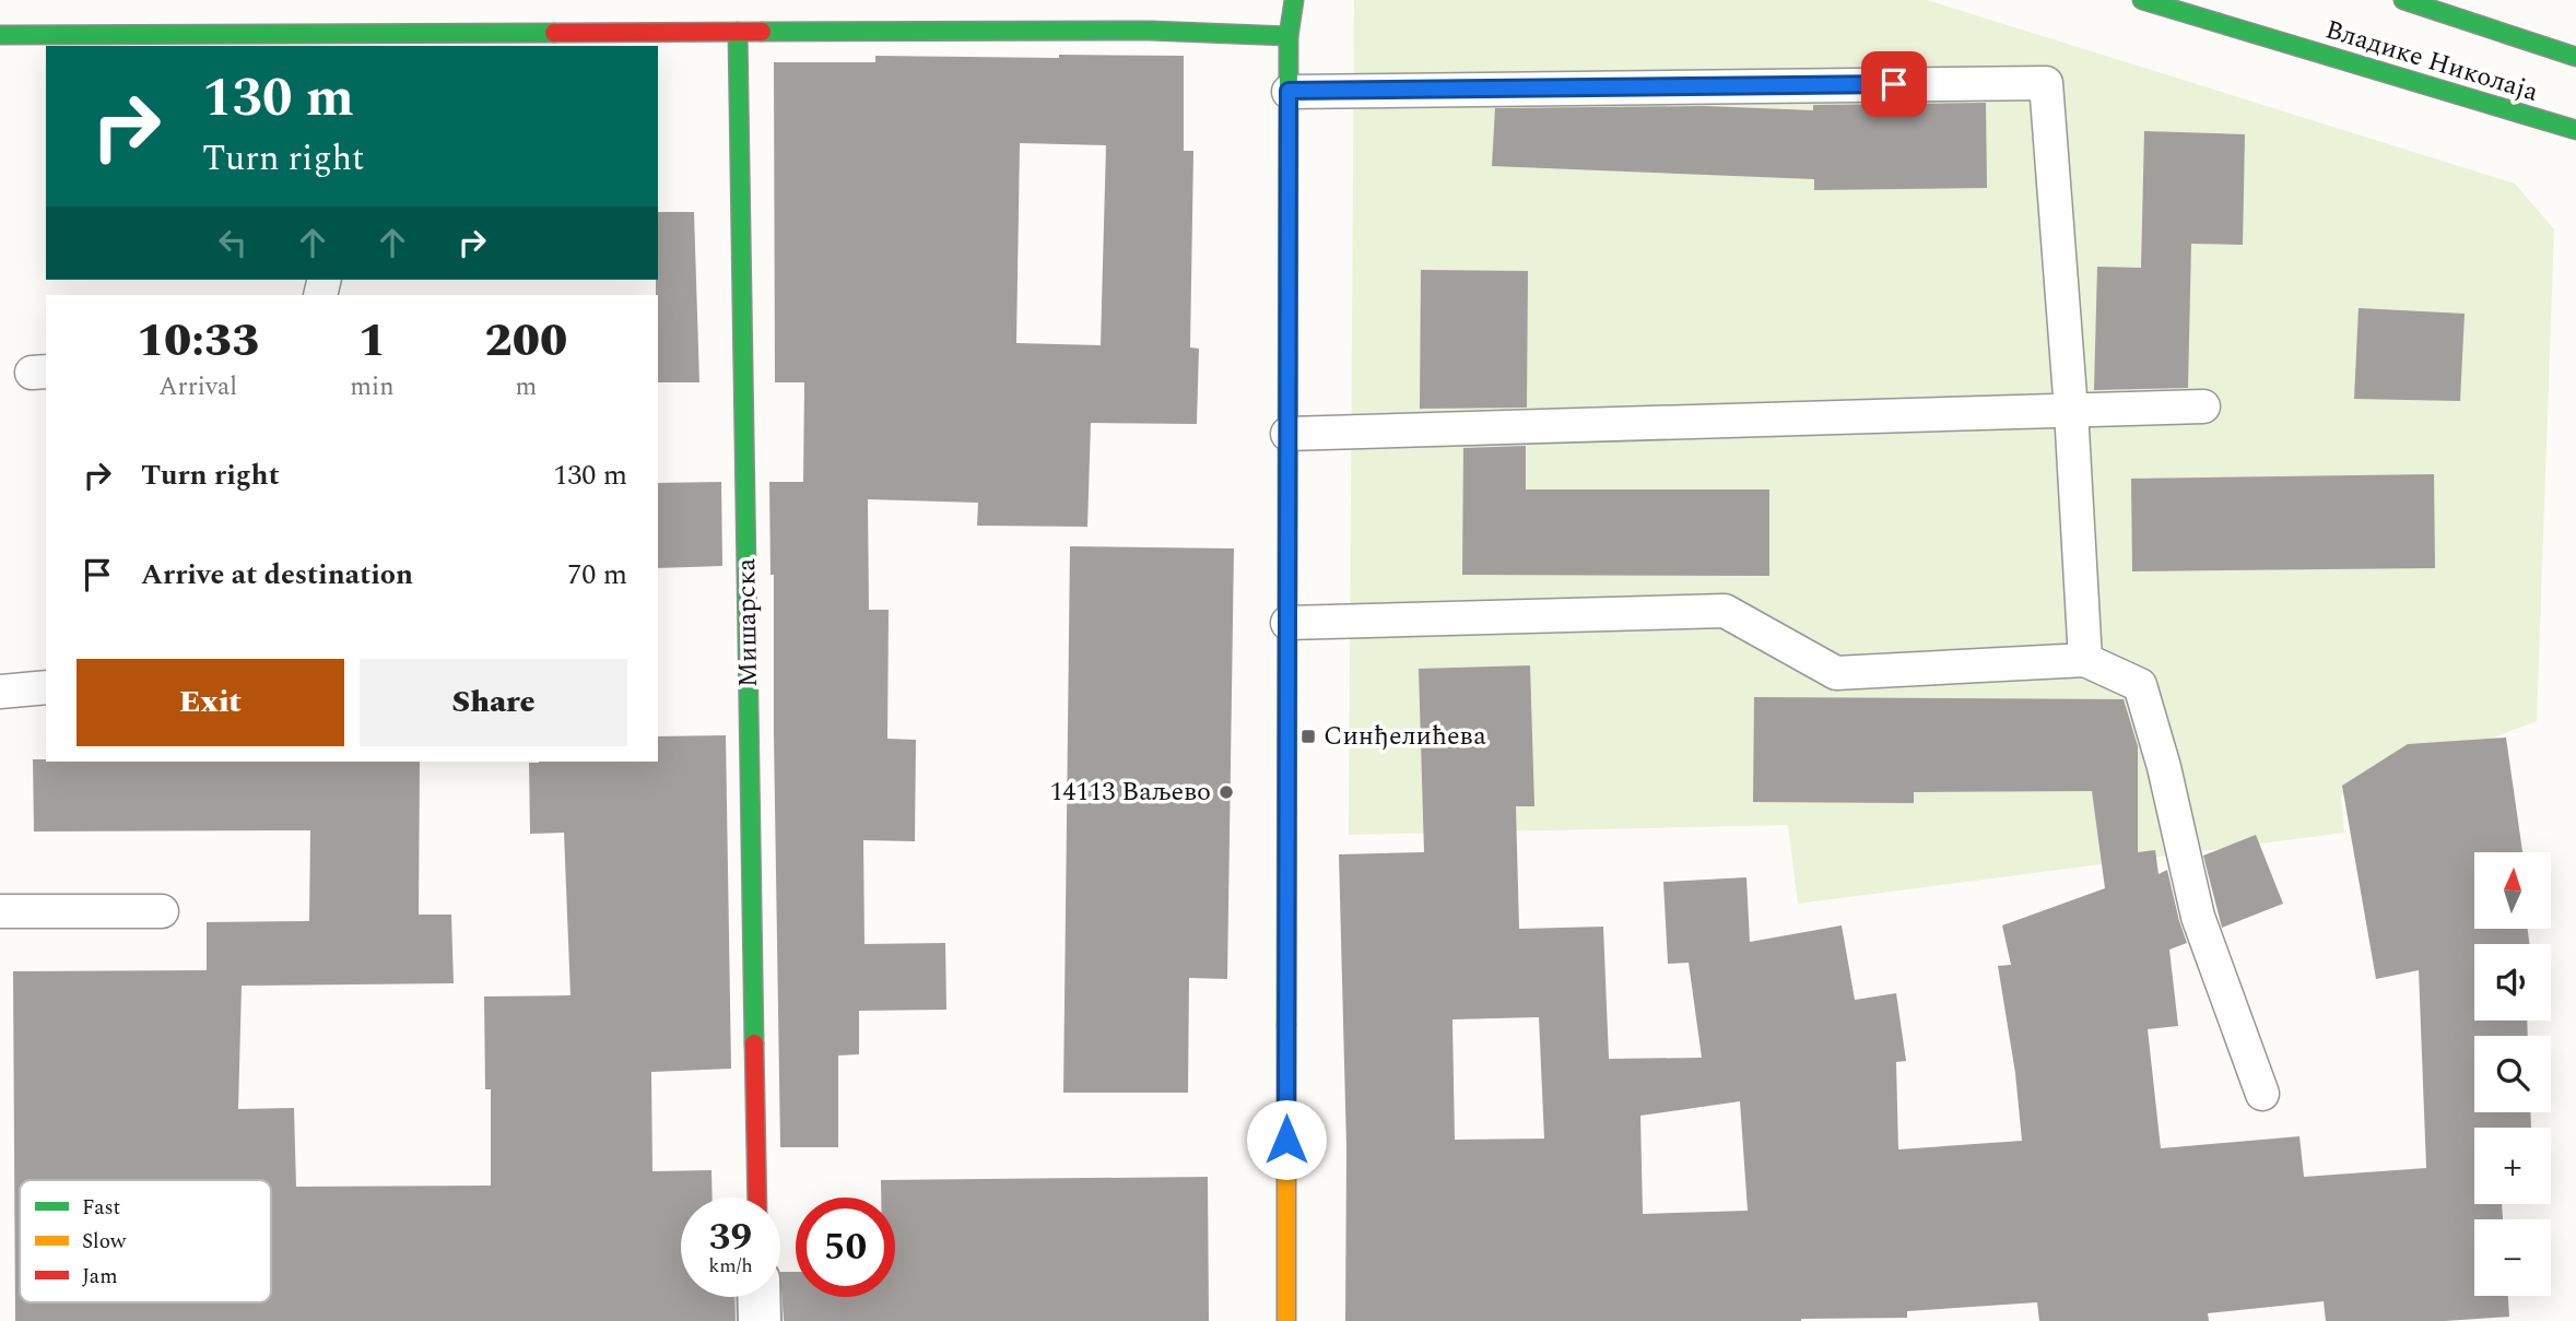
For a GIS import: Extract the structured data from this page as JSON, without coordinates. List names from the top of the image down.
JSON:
{
  "streets": {
    "street": ["Владике Николаја", "Мишарска"]
  },
  "places": {
    "transit": ["Синђелићева"],
    "other": ["14113 Ваљево"]
  },
  "legend": ["Fast", "Slow", "Jam"],
  "north": "top",
  "page": {
    "turn": ["130 m", "Turn right"],
    "eta": [
      "10:33",
      "Arrival",
      "1",
      "min",
      "200",
      "m"
    ],
    "list": [
      {
        "name": "Turn right",
        "value": "130 m"
      },
      {
        "name": "Arrive at destination",
        "value": "70 m"
      }
    ],
    "buttons": ["Exit", "Share"],
    "map_buttons": ["+", "−"],
    "speed": "39 km/h",
    "limit": "50"
  }
}
